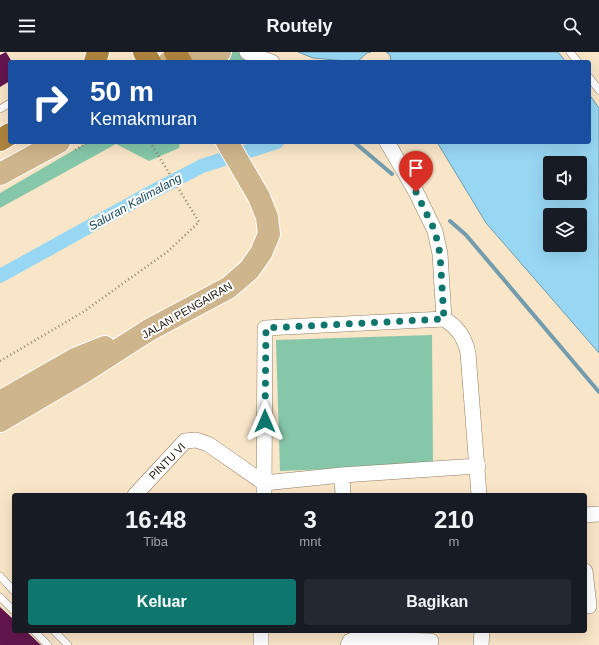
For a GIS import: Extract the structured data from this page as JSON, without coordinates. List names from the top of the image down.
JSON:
{
  "streets": {
    "main road": ["JALAN PENGAIRAN"],
    "street": ["PINTU VI"]
  },
  "water": ["Saluran Kalimalang"],
  "page": {
    "header": "Routely",
    "turn": ["50 m", "Kemakmuran"],
    "eta": [
      "16:48",
      "Tiba",
      "3",
      "mnt",
      "210",
      "m"
    ],
    "buttons": ["Keluar", "Bagikan"]
  }
}
